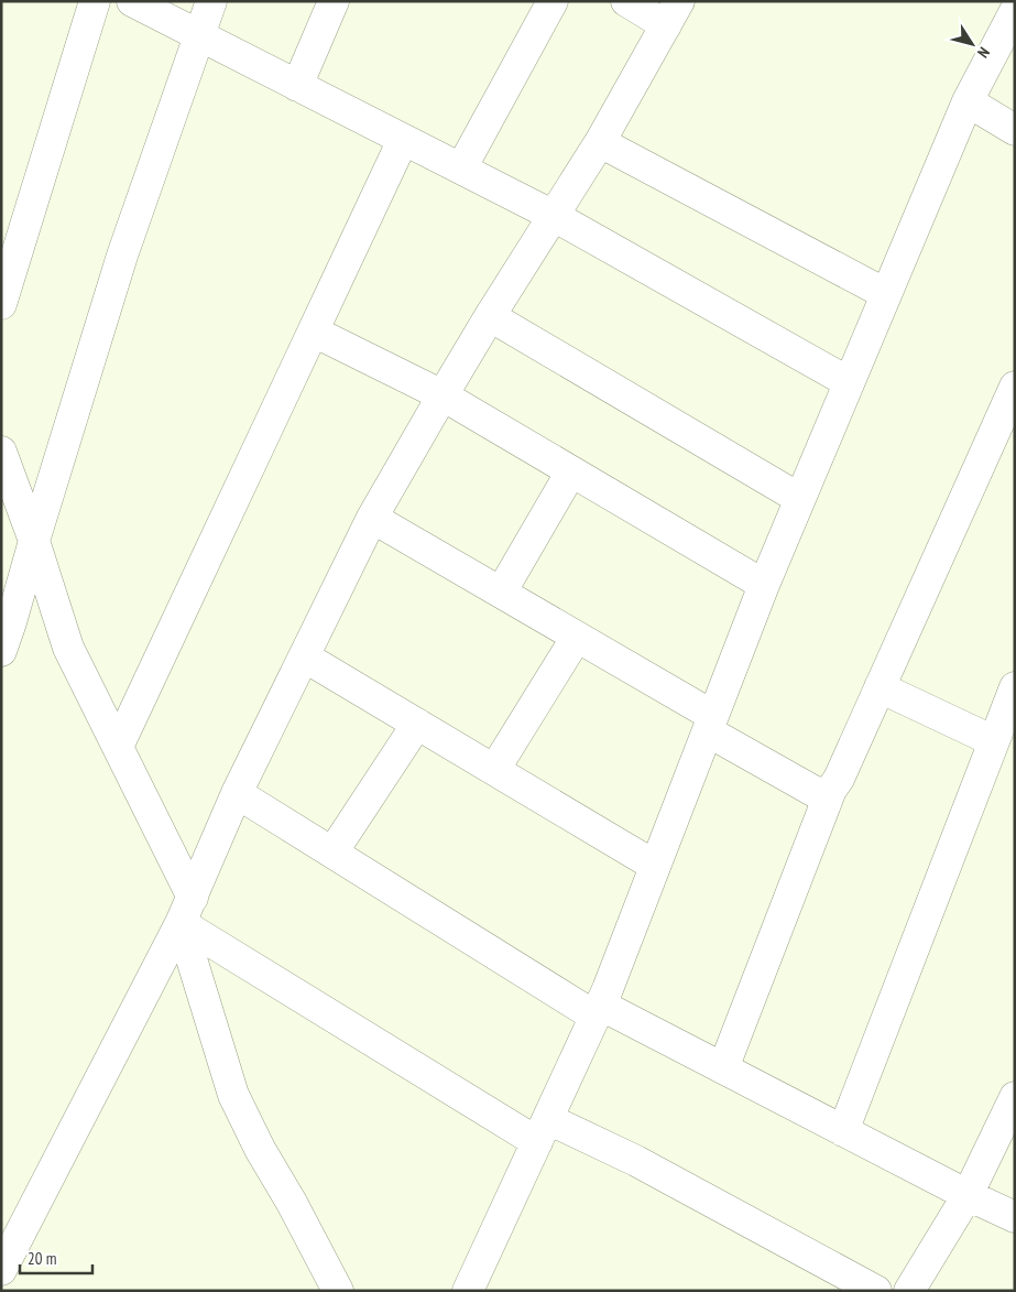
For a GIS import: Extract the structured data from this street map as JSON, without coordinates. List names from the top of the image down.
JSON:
{
  "scale_bar": "20 m",
  "north": "bottom right"
}
